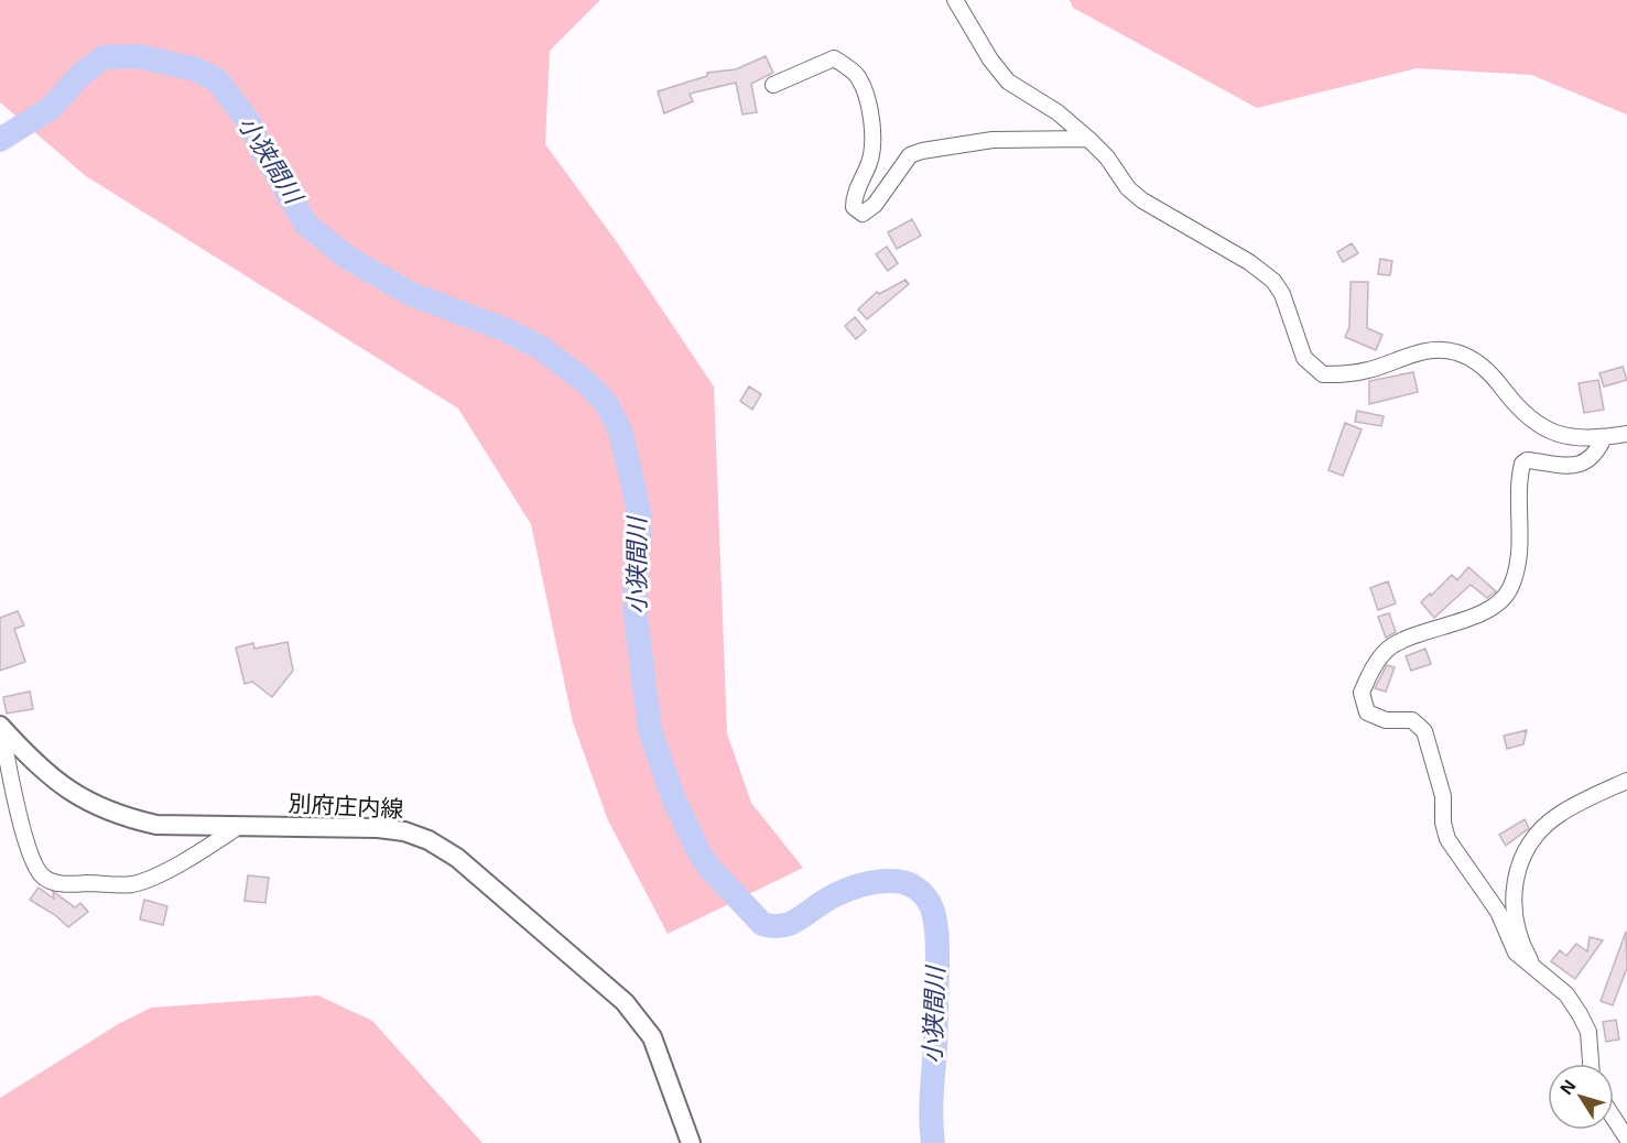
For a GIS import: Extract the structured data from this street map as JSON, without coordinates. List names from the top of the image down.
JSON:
{
  "streets": {
    "main road": ["別府庄内線"]
  },
  "water": ["小狭間川"],
  "north": "top left"
}
